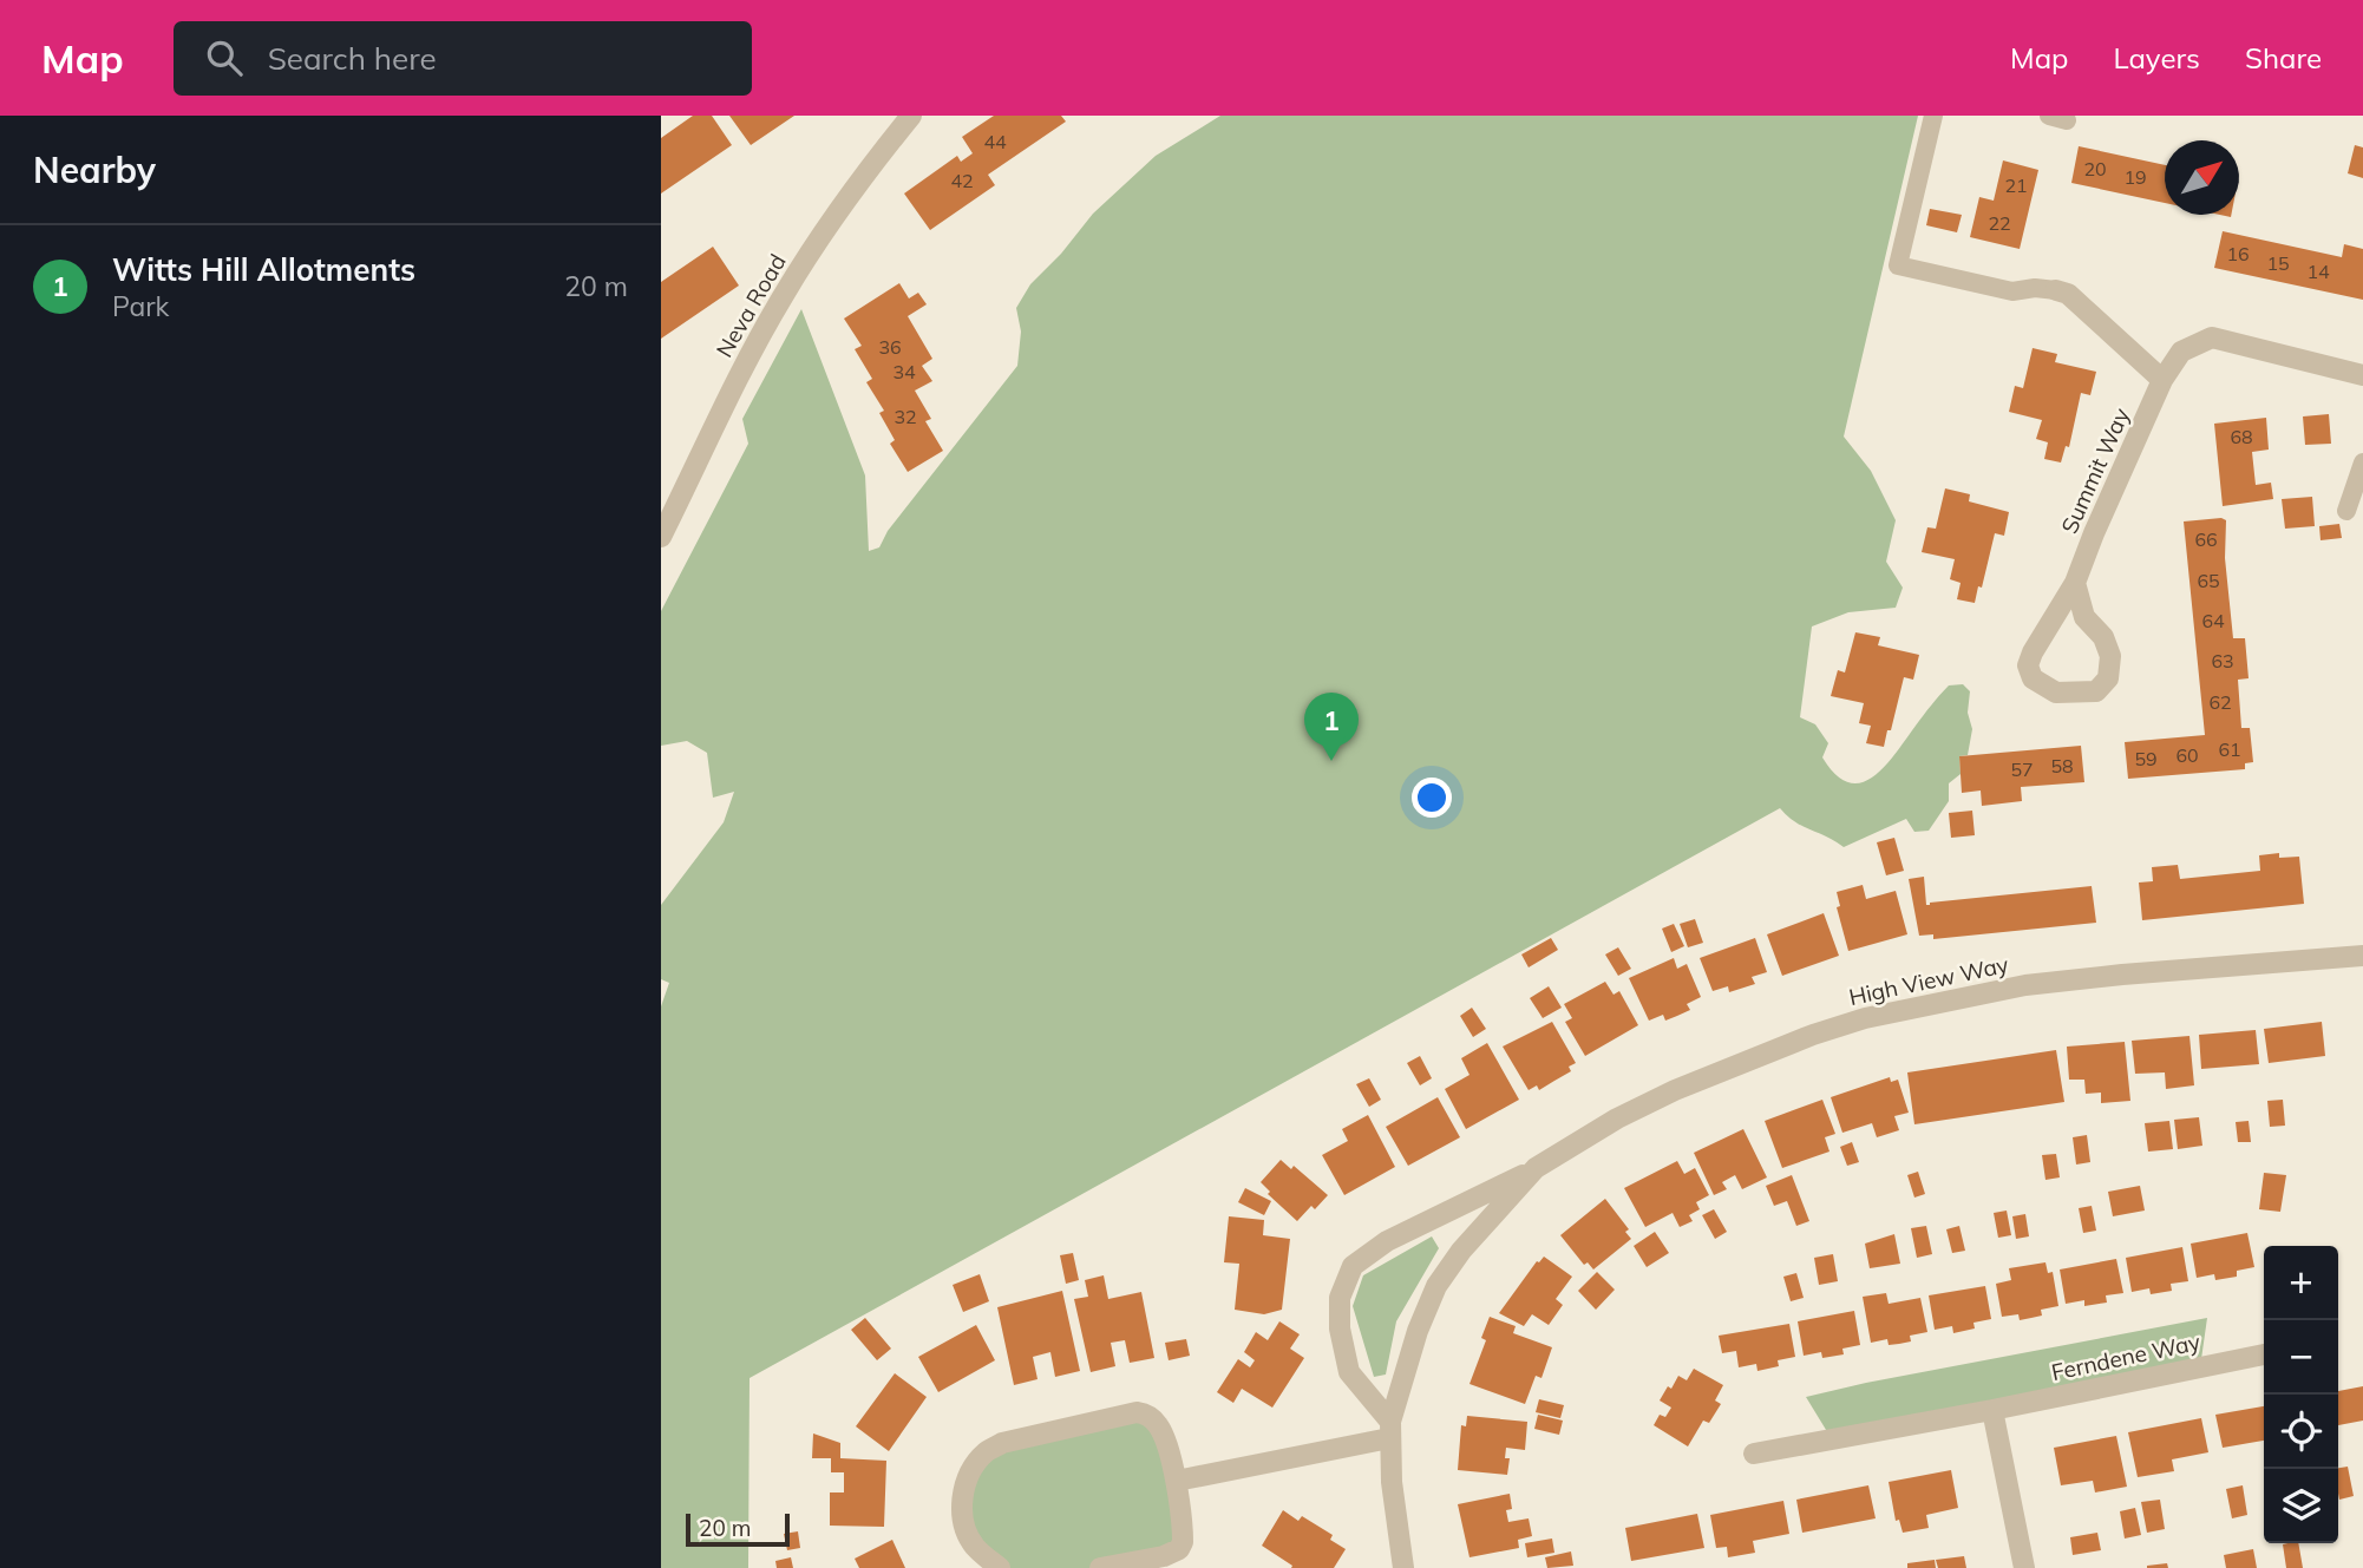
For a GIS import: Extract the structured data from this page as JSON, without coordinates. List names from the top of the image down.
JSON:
{
  "streets": {
    "street": [
      "Neva Road",
      "Summit Way",
      "High View Way",
      "Ferndene Way"
    ]
  },
  "house_numbers": [
    "44",
    "20",
    "19",
    "42",
    "21",
    "22",
    "16",
    "15",
    "14",
    "36",
    "34",
    "32",
    "68",
    "66",
    "65",
    "64",
    "63",
    "62",
    "61",
    "60",
    "59",
    "58",
    "57"
  ],
  "scale_bar": "20 m",
  "north": "top right",
  "page": {
    "header": "Map",
    "search": "Search here",
    "nav": ["Map", "Layers", "Share"],
    "heading": "Nearby",
    "list": [
      {
        "mark": "1",
        "name": "Witts Hill Allotments",
        "note": "Park",
        "value": "20 m"
      }
    ],
    "pins": "1",
    "map_buttons": ["+", "−"],
    "scale": "20 m"
  }
}
